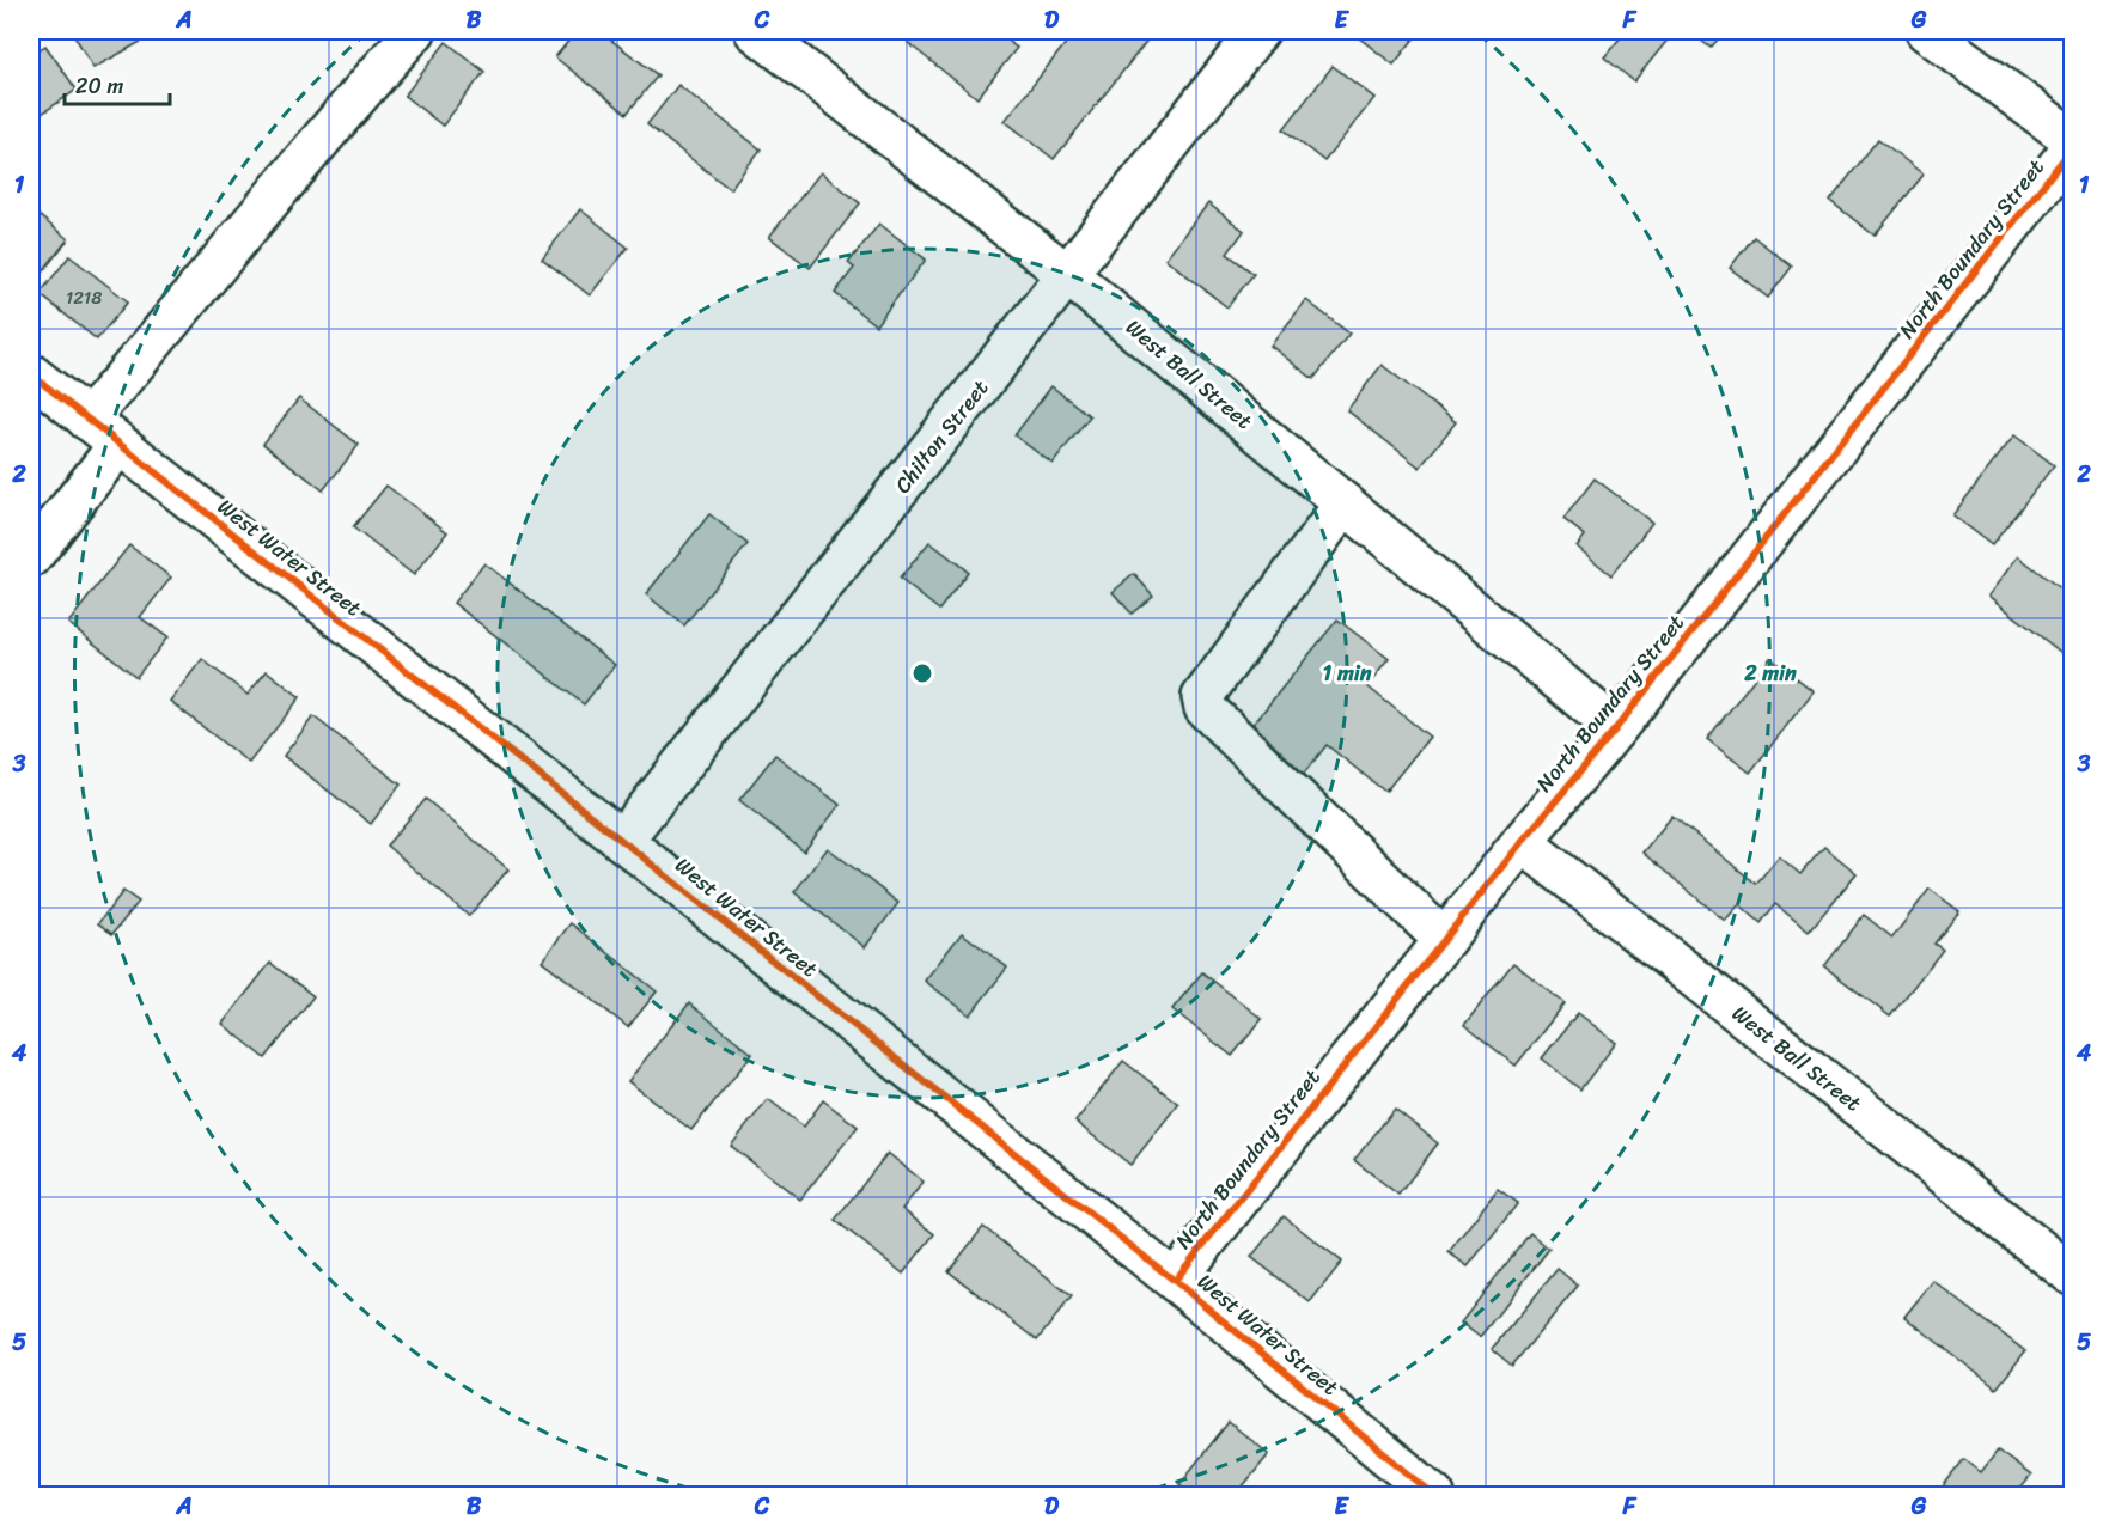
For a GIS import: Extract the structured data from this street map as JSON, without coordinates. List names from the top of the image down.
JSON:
{
  "streets": {
    "street": [
      "North Boundary Street",
      "West Ball Street",
      "Chilton Street",
      "West Water Street"
    ]
  },
  "crossings": [
    ["North Boundary Street", "West Ball Street"],
    ["North Boundary Street", "West Water Street"],
    ["West Ball Street", "Chilton Street"],
    ["Chilton Street", "West Water Street"]
  ],
  "house_numbers": ["1218"],
  "scale_bar": "20 m",
  "grid": {
    "columns": [
      "A",
      "B",
      "C",
      "D",
      "E",
      "F",
      "G"
    ],
    "rows": [
      "1",
      "2",
      "3",
      "4",
      "5"
    ]
  },
  "rings": ["1 min", "2 min"]
}
